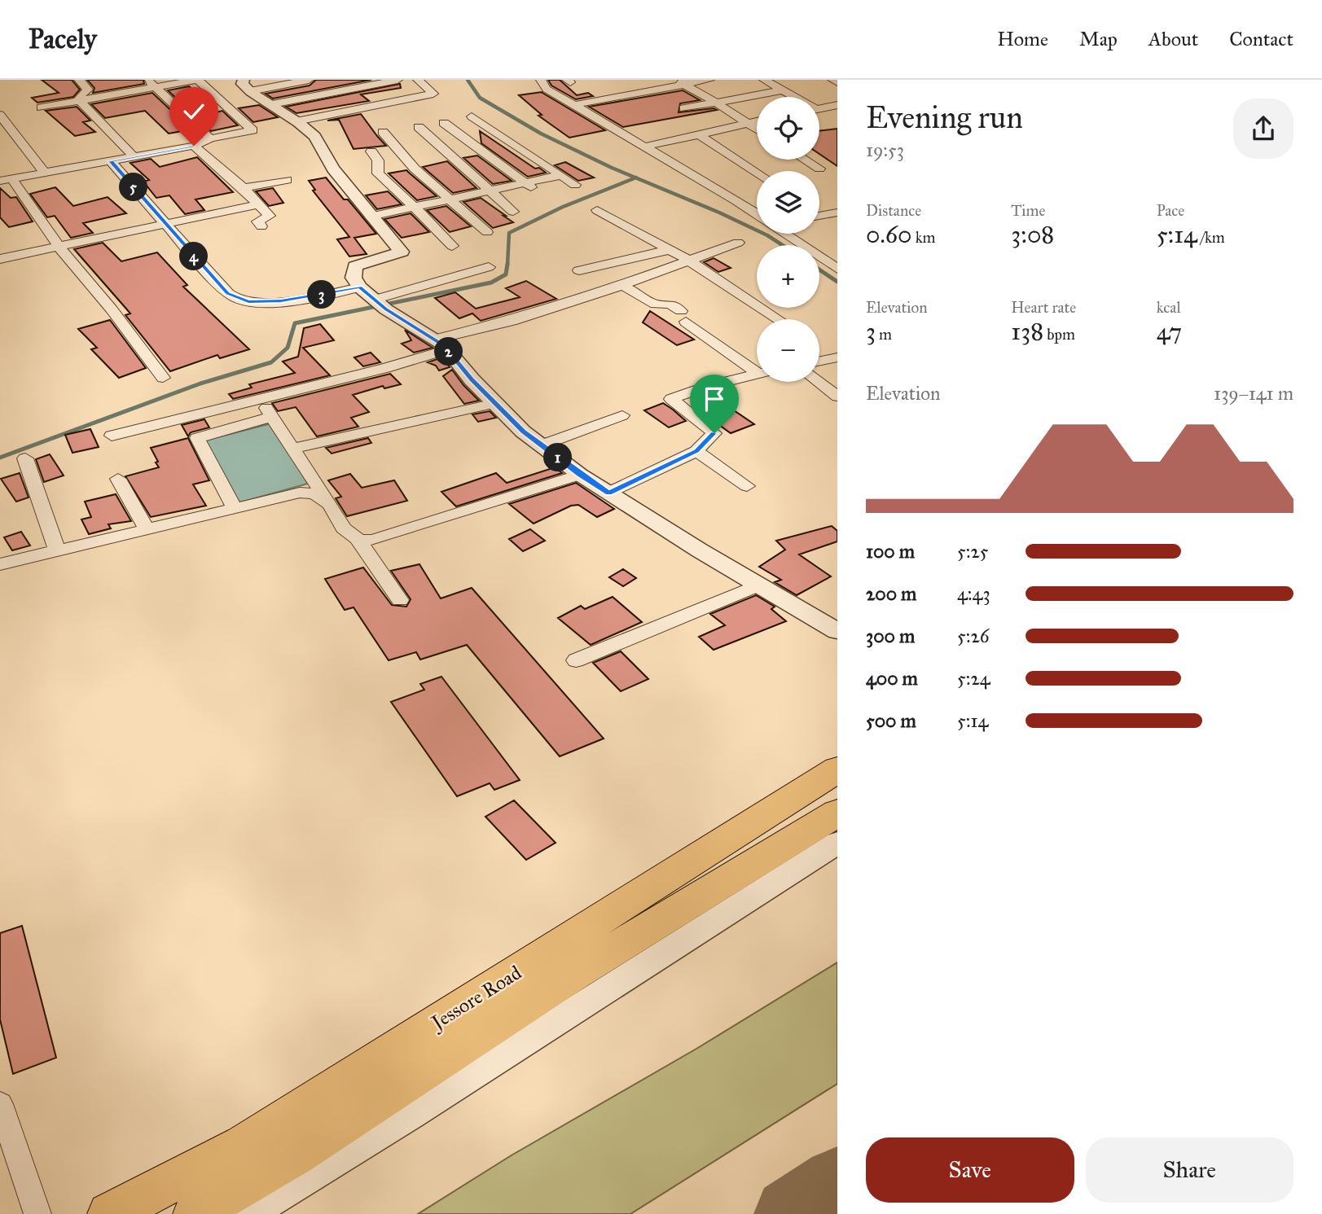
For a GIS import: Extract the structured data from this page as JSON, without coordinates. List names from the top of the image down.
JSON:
{
  "streets": {
    "highway": ["Jessore Road"]
  },
  "page": {
    "header": "Pacely",
    "nav": [
      "Home",
      "Map",
      "About",
      "Contact"
    ],
    "heading": ["Evening run", "19:53"],
    "map_buttons": ["+", "−"],
    "pins": [
      "5",
      "4",
      "3",
      "2",
      "1"
    ],
    "stats": [
      ["Distance", "0.60 km"],
      ["Time", "3:08"],
      ["Pace", "5:14 /km"],
      ["Elevation", "3 m"],
      ["Heart rate", "138 bpm"],
      ["kcal", "47"]
    ],
    "chart": ["Elevation", "139–141 m"],
    "list": [
      {
        "name": "100 m",
        "note": "5:25"
      },
      {
        "name": "200 m",
        "note": "4:43"
      },
      {
        "name": "300 m",
        "note": "5:26"
      },
      {
        "name": "400 m",
        "note": "5:24"
      },
      {
        "name": "500 m",
        "note": "5:14"
      }
    ],
    "buttons": ["Save", "Share"]
  }
}
